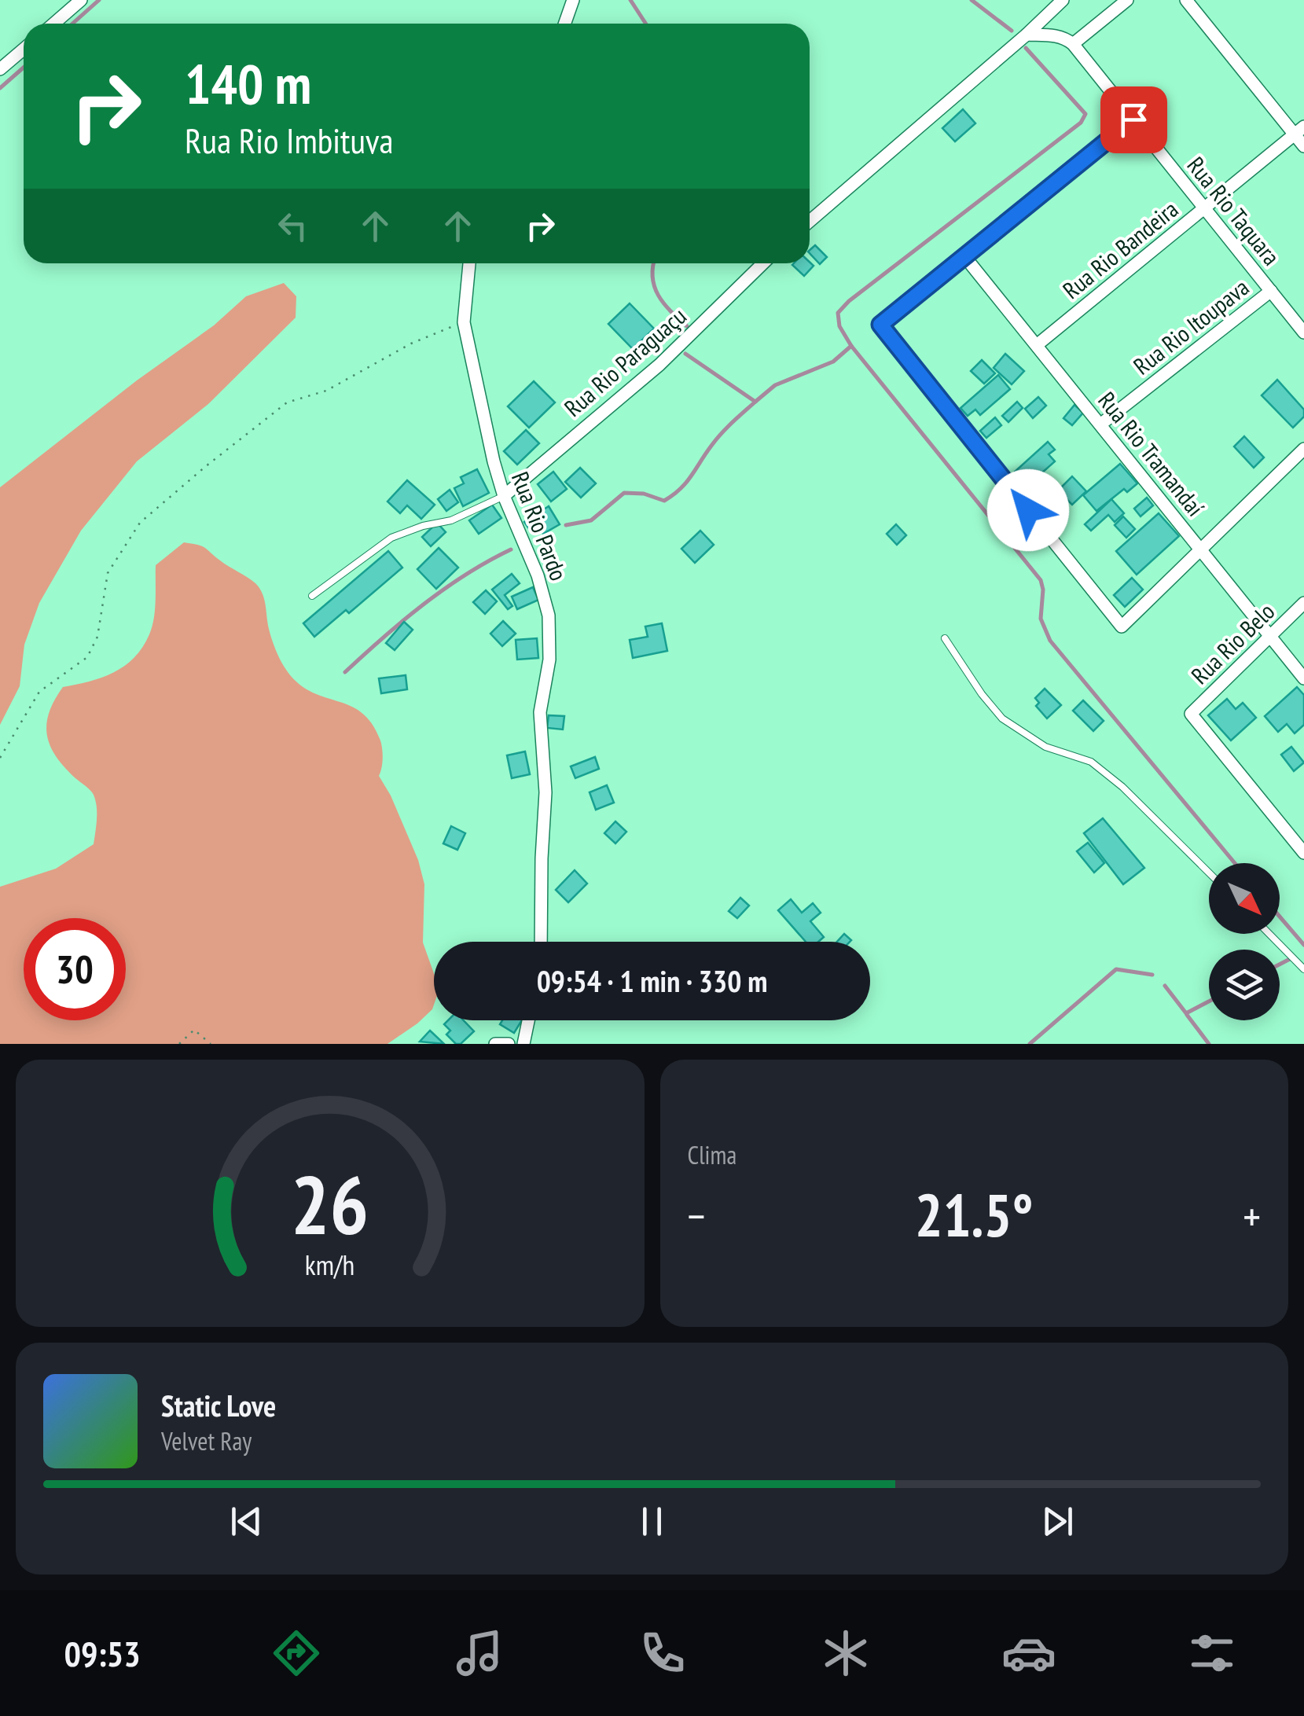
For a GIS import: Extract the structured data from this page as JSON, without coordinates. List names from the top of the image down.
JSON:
{
  "streets": {
    "street": [
      "Rua Rio Taquara",
      "Rua Rio Bandeira",
      "Rua Rio Itoupava",
      "Rua Rio Paraguaçu",
      "Rua Rio Tramandaí",
      "Rua Rio Pardo",
      "Rua Rio Belo"
    ]
  },
  "crossings": [
    ["Rua Rio Taquara", "Rua Rio Bandeira"],
    ["Rua Rio Taquara", "Rua Rio Itoupava"],
    ["Rua Rio Bandeira", "Rua Rio Tramandaí"],
    ["Rua Rio Itoupava", "Rua Rio Tramandaí"],
    ["Rua Rio Paraguaçu", "Rua Rio Pardo"],
    ["Rua Rio Tramandaí", "Rua Rio Belo"]
  ],
  "north": "bottom right",
  "page": {
    "turn": ["140 m", "Rua Rio Imbituva"],
    "limit": "30",
    "trip": "09:54 · 1 min · 330 m",
    "tile": "Clima",
    "heat": ["−", "21.5°", "+"],
    "song": ["Static Love", "Velvet Ray"],
    "tabs": "09:53",
    "gauge": ["26", "km/h"]
  }
}
